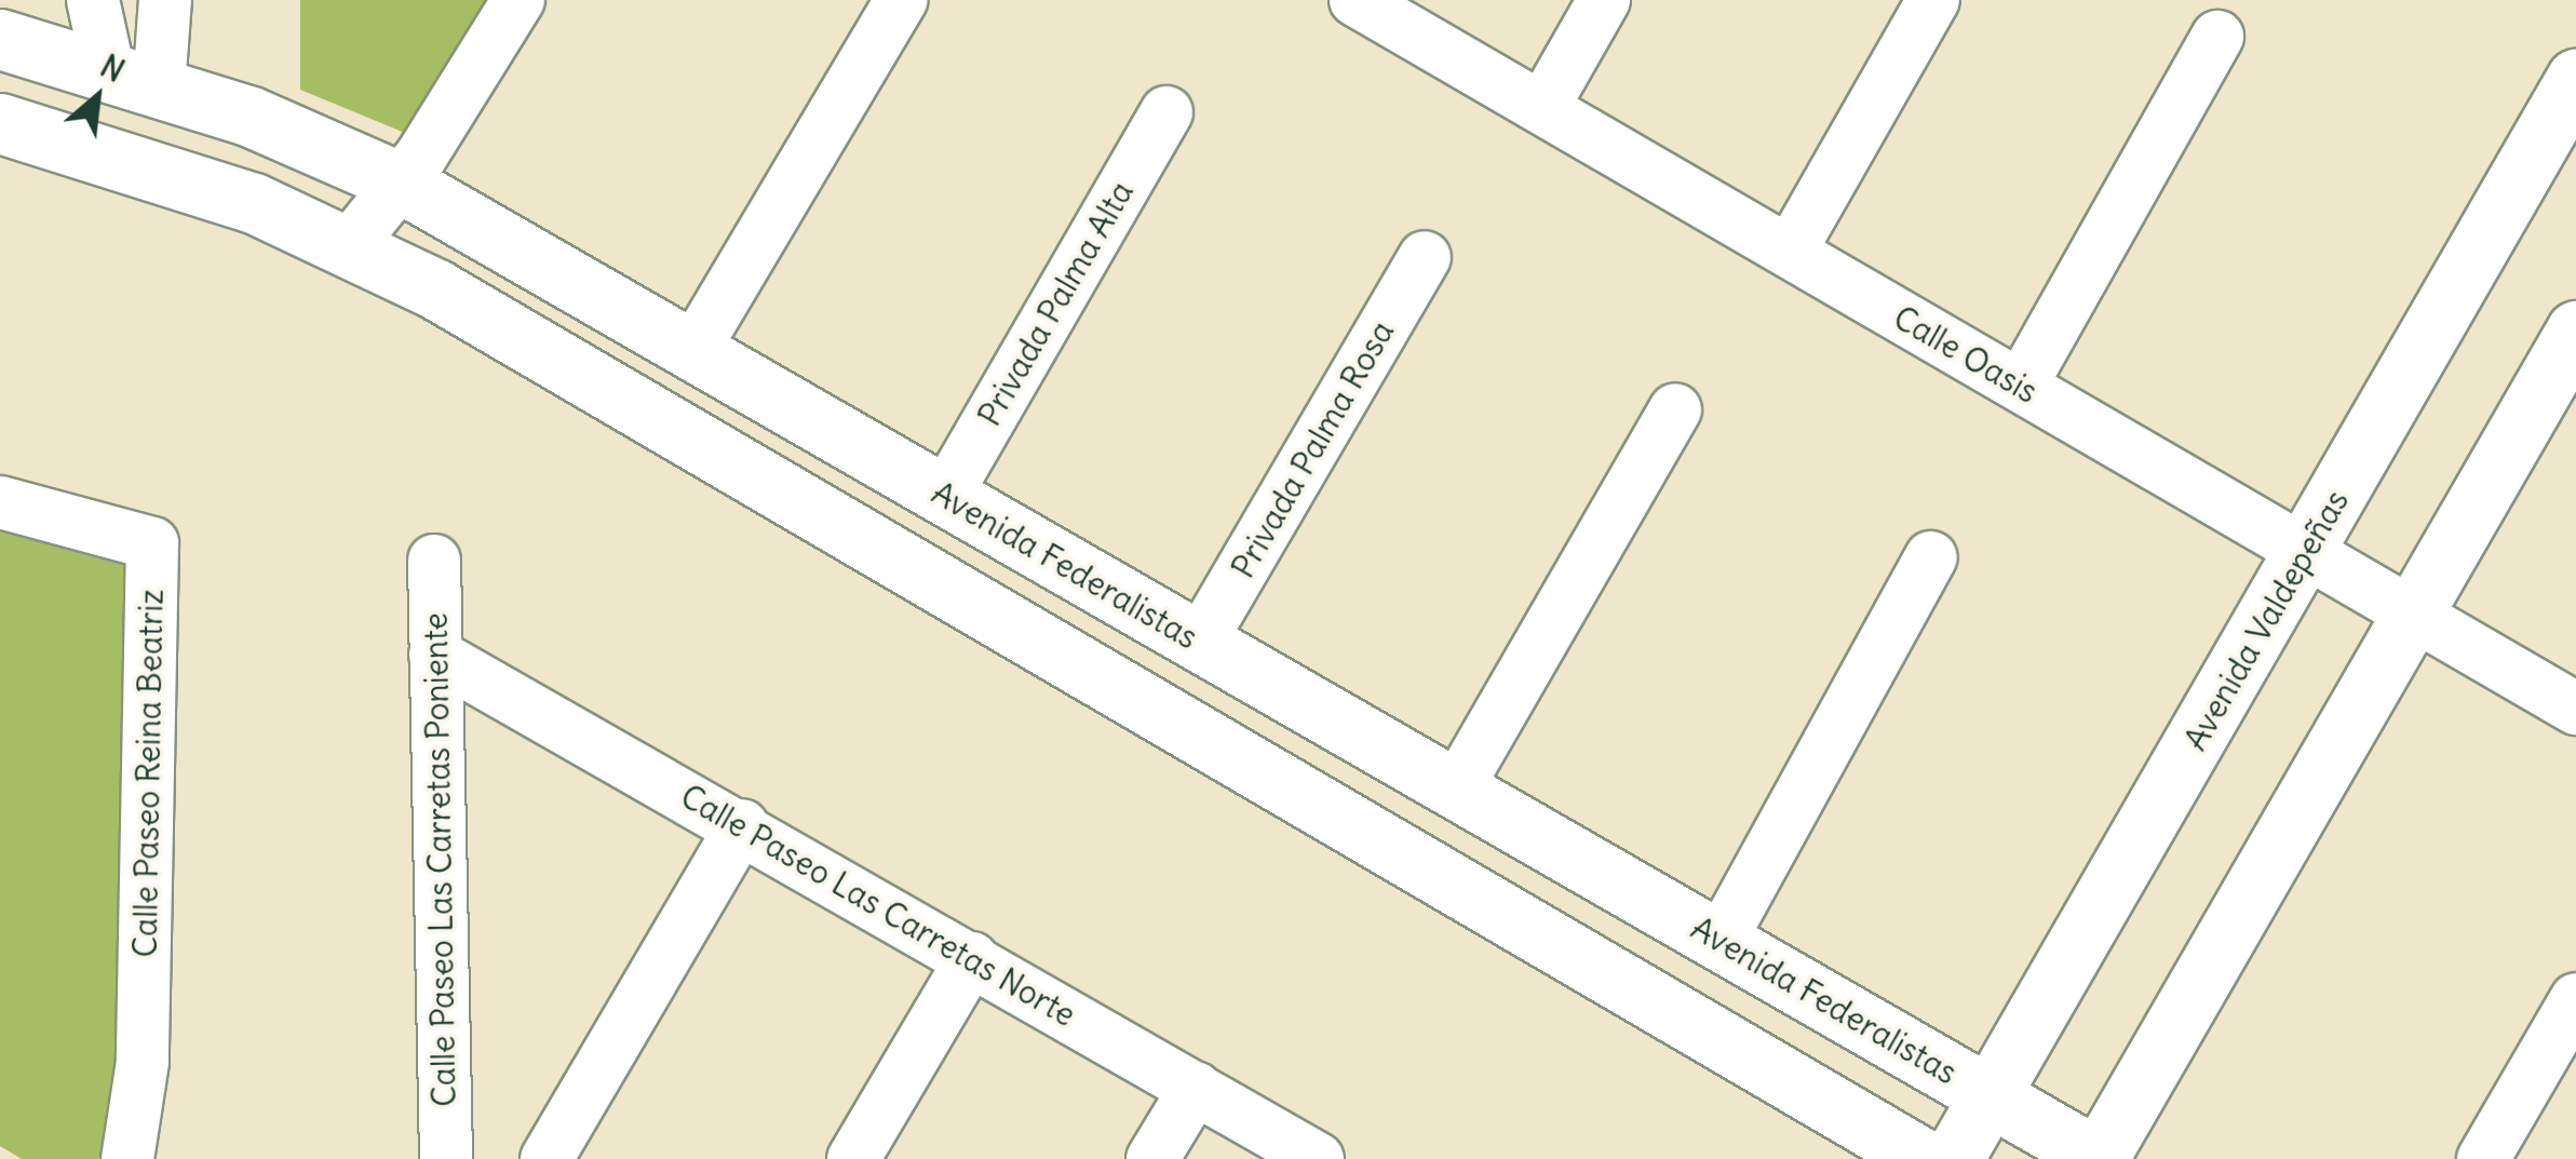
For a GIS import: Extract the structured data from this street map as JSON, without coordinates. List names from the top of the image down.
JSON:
{
  "streets": {
    "street": [
      "Privada Palma Alta",
      "Calle Oasis",
      "Privada Palma Rosa",
      "Avenida Federalistas",
      "Avenida Valdepeñas",
      "Calle Paseo Reina Beatriz",
      "Calle Paseo Las Carretas Poniente",
      "Calle Paseo Las Carretas Norte"
    ]
  },
  "crossings": [
    ["Privada Palma Alta", "Avenida Federalistas"],
    ["Calle Oasis", "Avenida Valdepeñas"],
    ["Privada Palma Rosa", "Avenida Federalistas"],
    ["Avenida Federalistas", "Avenida Valdepeñas"],
    ["Calle Paseo Las Carretas Poniente", "Calle Paseo Las Carretas Norte"]
  ],
  "north": "top right"
}
